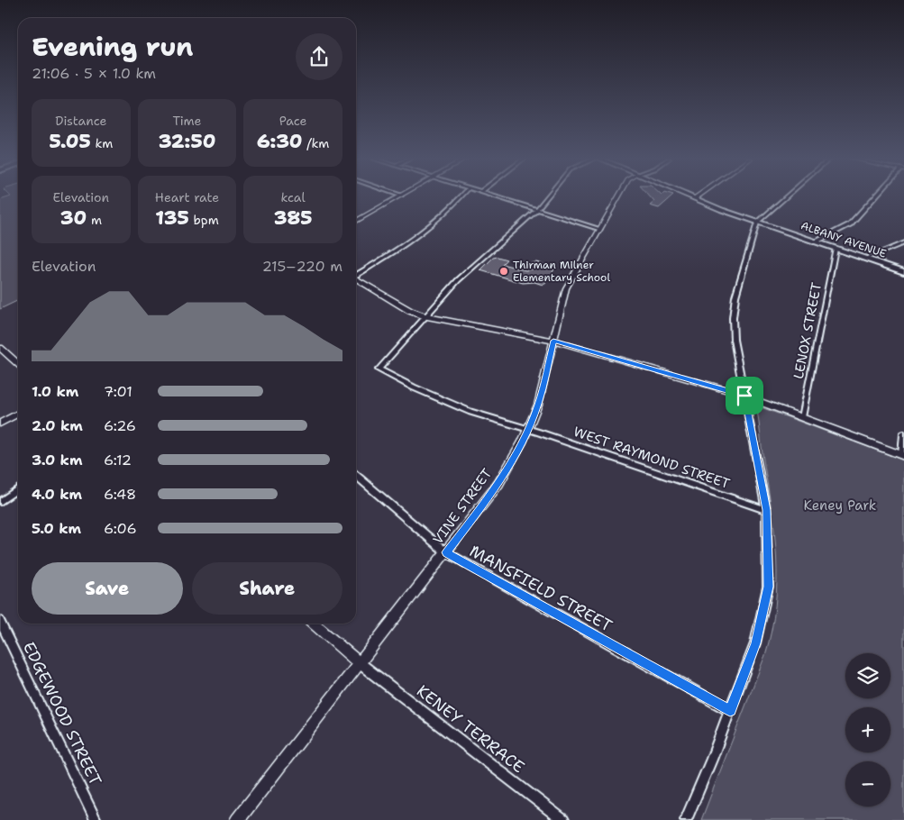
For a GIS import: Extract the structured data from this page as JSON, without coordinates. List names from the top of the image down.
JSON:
{
  "streets": {
    "highway": ["ALBANY AVENUE"],
    "street": [
      "LENOX STREET",
      "WEST RAYMOND STREET",
      "VINE STREET",
      "MANSFIELD STREET",
      "EDGEWOOD STREET",
      "KENEY TERRACE"
    ]
  },
  "crossings": [
    ["ALBANY AVENUE", "LENOX STREET"],
    ["WEST RAYMOND STREET", "VINE STREET"],
    ["VINE STREET", "MANSFIELD STREET"],
    ["VINE STREET", "KENEY TERRACE"]
  ],
  "parks": ["Keney Park"],
  "places": ["Thirman Milner Elementary School"],
  "page": {
    "heading": ["Evening run", "21:06 · 5 × 1.0 km"],
    "stats": [
      ["Distance", "5.05 km"],
      ["Time", "32:50"],
      ["Pace", "6:30 /km"],
      ["Elevation", "30 m"],
      ["Heart rate", "135 bpm"],
      ["kcal", "385"]
    ],
    "chart": ["Elevation", "215–220 m"],
    "list": [
      {
        "name": "1.0 km",
        "note": "7:01"
      },
      {
        "name": "2.0 km",
        "note": "6:26"
      },
      {
        "name": "3.0 km",
        "note": "6:12"
      },
      {
        "name": "4.0 km",
        "note": "6:48"
      },
      {
        "name": "5.0 km",
        "note": "6:06"
      }
    ],
    "buttons": ["Save", "Share"],
    "map_buttons": ["+", "−"]
  }
}
